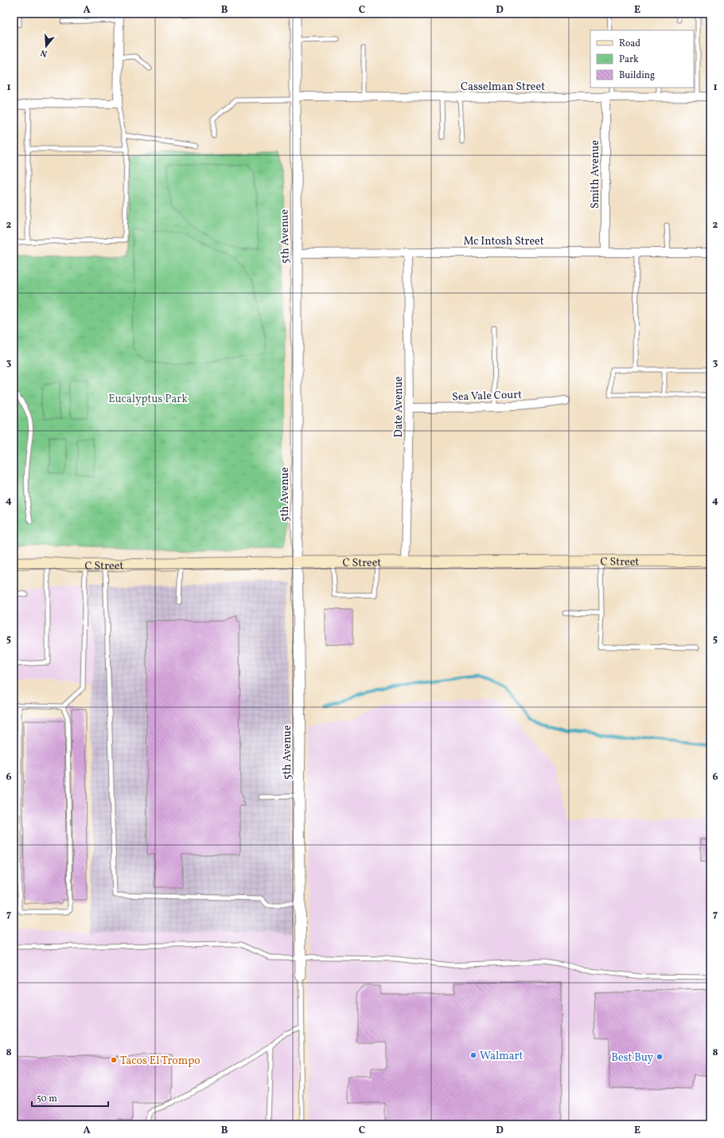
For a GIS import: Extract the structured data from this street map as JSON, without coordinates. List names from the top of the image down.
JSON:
{
  "streets": {
    "main road": ["C Street"],
    "street": [
      "Casselman Street",
      "Smith Avenue",
      "5th Avenue",
      "Mc Intosh Street",
      "Sea Vale Court",
      "Date Avenue"
    ]
  },
  "crossings": [
    ["Casselman Street", "Smith Avenue"],
    ["Casselman Street", "5th Avenue"],
    ["Smith Avenue", "Mc Intosh Street"],
    ["5th Avenue", "Mc Intosh Street"],
    ["5th Avenue", "C Street"],
    ["Mc Intosh Street", "Date Avenue"],
    ["Sea Vale Court", "Date Avenue"],
    ["Date Avenue", "C Street"]
  ],
  "parks": ["Eucalyptus Park"],
  "places": ["Walmart", "Best Buy", "Tacos El Trompo"],
  "legend": ["Road", "Park", "Building"],
  "scale_bar": "50 m",
  "north": "bottom",
  "grid": {
    "columns": [
      "A",
      "B",
      "C",
      "D",
      "E"
    ],
    "rows": [
      "1",
      "2",
      "3",
      "4",
      "5",
      "6",
      "7",
      "8"
    ]
  }
}
